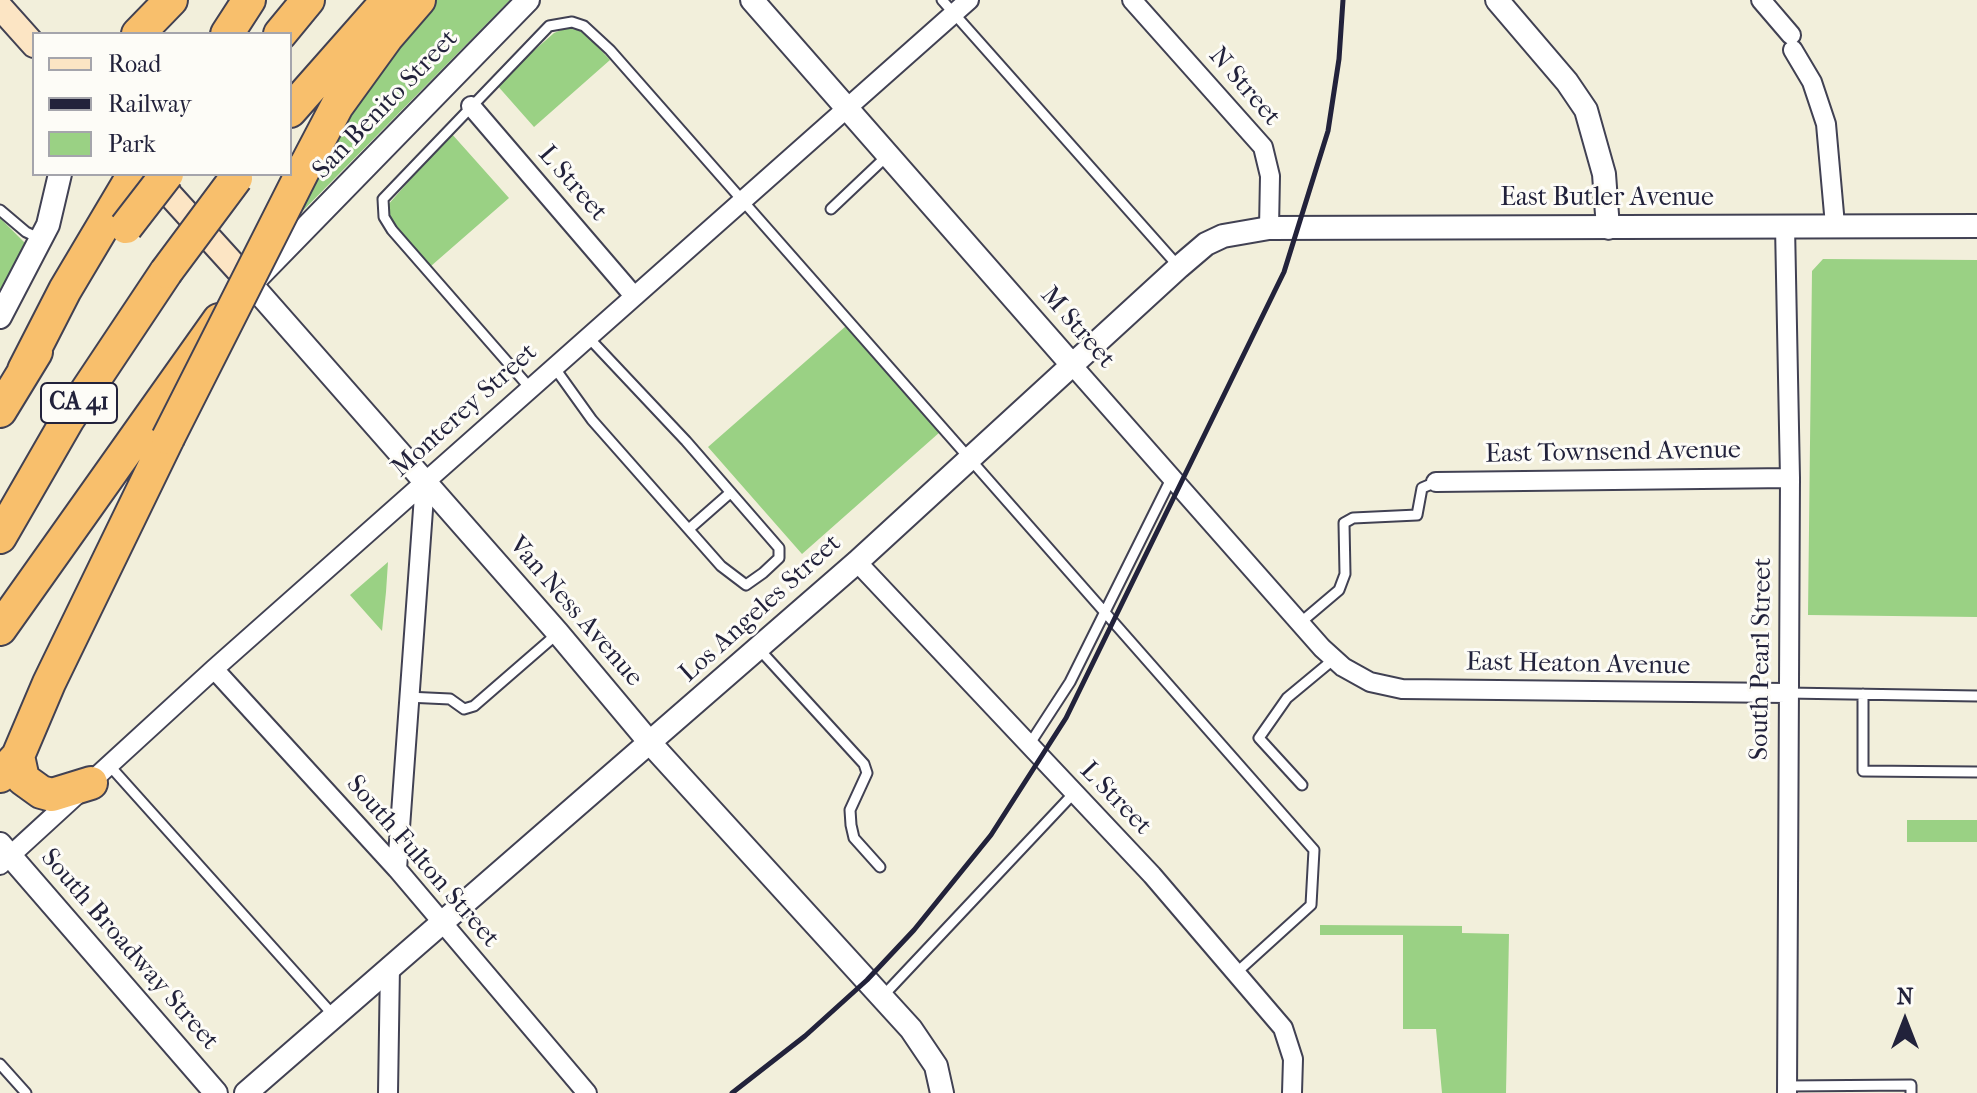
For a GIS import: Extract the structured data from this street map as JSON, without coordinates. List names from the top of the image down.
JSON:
{
  "streets": {
    "highway": ["CA 41"],
    "main road": ["Van Ness Avenue"],
    "street": [
      "N Street",
      "San Benito Street",
      "L Street",
      "East Butler Avenue",
      "M Street",
      "Monterey Street",
      "East Townsend Avenue",
      "Los Angeles Street",
      "South Pearl Street",
      "East Heaton Avenue",
      "South Fulton Street",
      "South Broadway Street"
    ]
  },
  "crossings": [
    ["N Street", "East Butler Avenue"],
    ["San Benito Street", "Van Ness Avenue"],
    ["L Street", "Monterey Street"],
    ["L Street", "Los Angeles Street"],
    ["East Butler Avenue", "Los Angeles Street"],
    ["East Butler Avenue", "South Pearl Street"],
    ["M Street", "Monterey Street"],
    ["M Street", "Los Angeles Street"],
    ["M Street", "East Heaton Avenue"],
    ["Monterey Street", "Van Ness Avenue"],
    ["Monterey Street", "South Fulton Street"],
    ["Monterey Street", "South Broadway Street"],
    ["East Townsend Avenue", "South Pearl Street"],
    ["Los Angeles Street", "Van Ness Avenue"],
    ["Los Angeles Street", "South Fulton Street"],
    ["South Pearl Street", "East Heaton Avenue"]
  ],
  "legend": ["Road", "Railway", "Park"],
  "north": "top"
}
